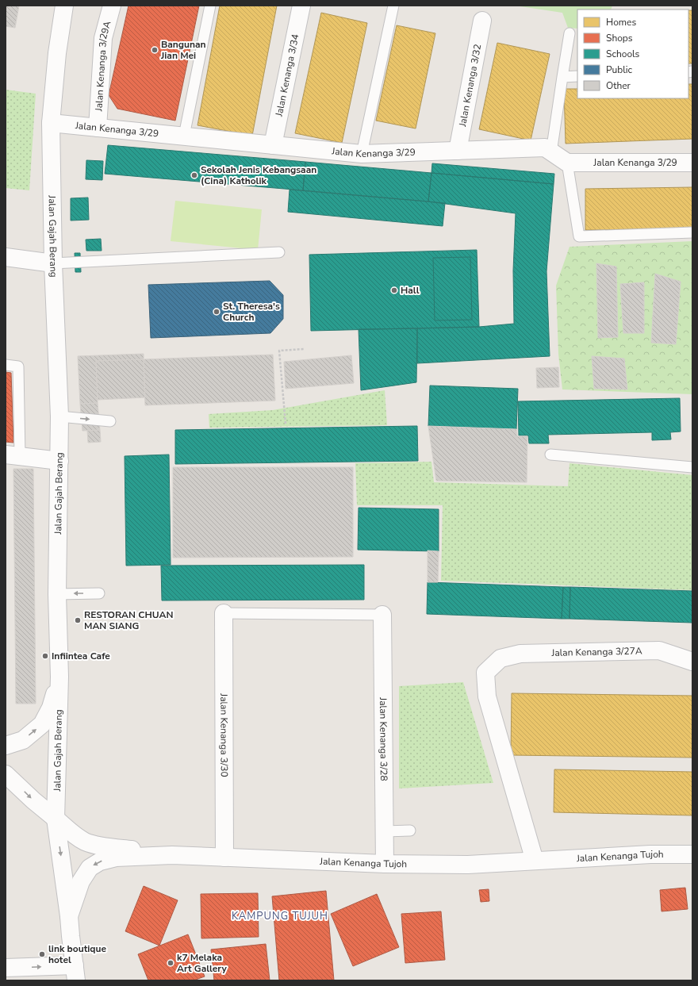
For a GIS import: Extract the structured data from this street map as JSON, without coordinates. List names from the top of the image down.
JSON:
{
  "streets": {
    "street": [
      "Jalan Kenanga 3/29A",
      "Jalan Kenanga 3/34",
      "Jalan Kenanga 3/32",
      "Jalan Kenanga 3/29",
      "Jalan Gajah Berang",
      "Jalan Kenanga 3/27A",
      "Jalan Kenanga 3/30",
      "Jalan Kenanga 3/28",
      "Jalan Kenanga Tujoh"
    ]
  },
  "crossings": [
    ["Jalan Kenanga 3/29A", "Jalan Kenanga 3/29"],
    ["Jalan Kenanga 3/34", "Jalan Kenanga 3/29"],
    ["Jalan Kenanga 3/32", "Jalan Kenanga 3/29"],
    ["Jalan Kenanga 3/29", "Jalan Gajah Berang"],
    ["Jalan Gajah Berang", "Jalan Kenanga Tujoh"],
    ["Jalan Kenanga 3/27A", "Jalan Kenanga Tujoh"],
    ["Jalan Kenanga 3/30", "Jalan Kenanga Tujoh"],
    ["Jalan Kenanga 3/28", "Jalan Kenanga Tujoh"]
  ],
  "districts": ["KAMPUNG TUJUH"],
  "places": [
    "Bangunan Jian Mei",
    "Sekolah Jenis Kebangsaan (Cina) Katholik",
    "Hall",
    "St. Theresa's Church",
    "RESTORAN CHUAN MAN SIANG",
    "Infiintea Cafe",
    "link boutique hotel",
    "k7 Melaka Art Gallery"
  ],
  "legend": [
    "Homes",
    "Shops",
    "Schools",
    "Public",
    "Other"
  ]
}
